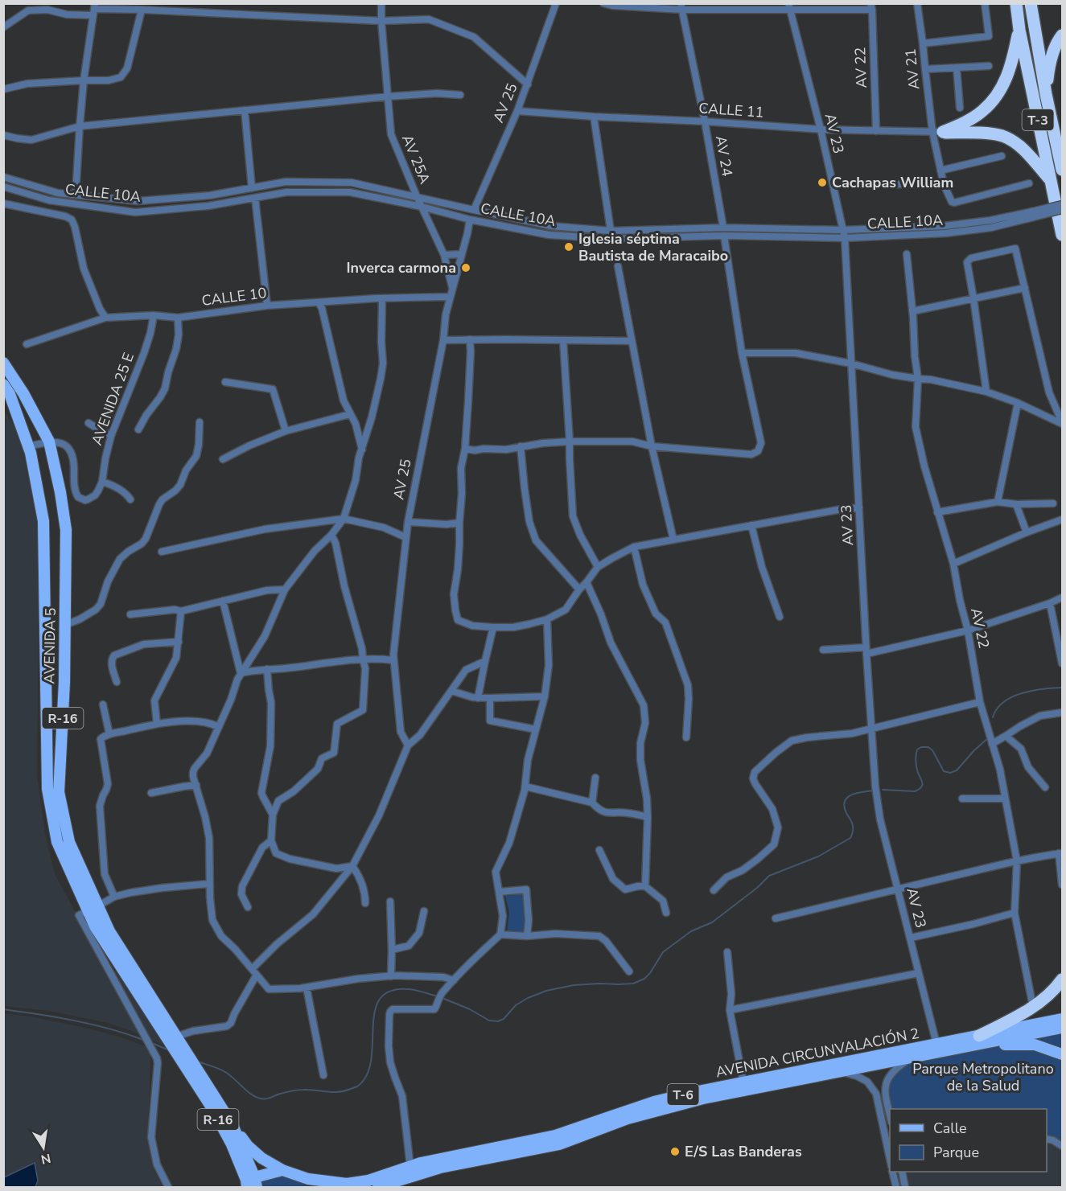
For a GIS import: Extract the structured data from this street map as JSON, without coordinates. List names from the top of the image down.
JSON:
{
  "streets": {
    "highway": ["T-3"],
    "main road": [
      "AVENIDA 5",
      "R-16",
      "AVENIDA CIRCUNVALACIÓN 2",
      "T-6"
    ],
    "street": [
      "AV 22",
      "AV 21",
      "AV 25",
      "CALLE 11",
      "AV 23",
      "AV 24",
      "AV 25A",
      "CALLE 10A",
      "CALLE 10",
      "AVENIDA 25 E"
    ]
  },
  "crossings": [
    ["AV 22", "CALLE 11"],
    ["AV 21", "CALLE 11"],
    ["AV 25", "CALLE 11"],
    ["AV 25", "AV 25A"],
    ["AV 25", "CALLE 10A"],
    ["AV 25", "CALLE 10"],
    ["CALLE 11", "AV 23"],
    ["CALLE 11", "AV 24"],
    ["AV 23", "CALLE 10A"],
    ["AV 23", "AVENIDA CIRCUNVALACIÓN 2"],
    ["AV 24", "CALLE 10A"],
    ["AV 25A", "CALLE 10A"],
    ["CALLE 10", "AVENIDA 25 E"],
    ["AVENIDA 25 E", "AVENIDA 5"],
    ["AVENIDA 5", "AVENIDA CIRCUNVALACIÓN 2"]
  ],
  "parks": ["Parque Metropolitano de la Salud"],
  "places": [
    "Cachapas William",
    "Iglesia séptima Bautista de Maracaibo",
    "Inverca carmona",
    "E/S Las Banderas"
  ],
  "legend": ["Calle", "Parque"],
  "north": "bottom"
}
